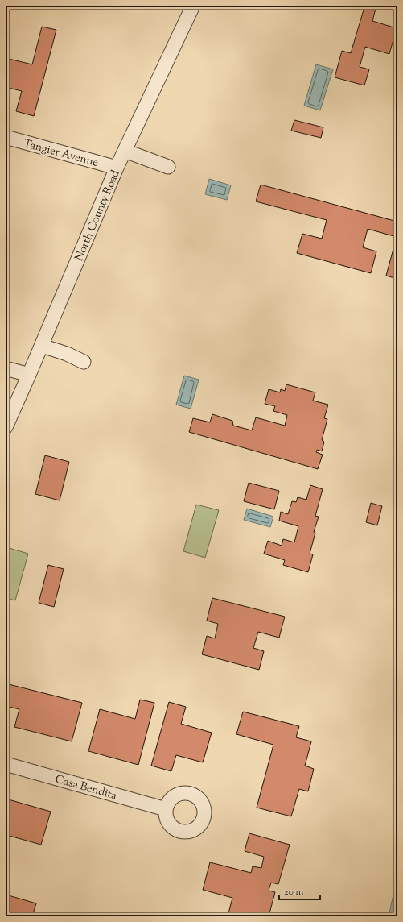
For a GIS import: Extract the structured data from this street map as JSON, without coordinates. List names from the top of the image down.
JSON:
{
  "streets": {
    "street": ["Tangier Avenue", "North County Road", "Casa Bendita"]
  },
  "crossings": [
    ["Tangier Avenue", "North County Road"]
  ],
  "scale_bar": "20 m"
}
